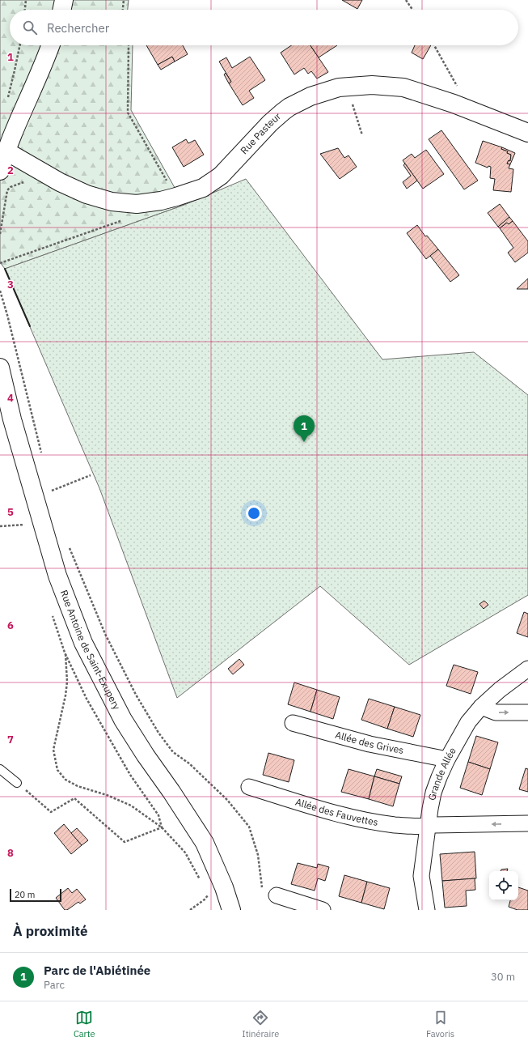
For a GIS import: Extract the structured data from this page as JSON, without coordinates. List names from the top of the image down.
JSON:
{
  "streets": {
    "main road": ["Rue Pasteur", "Rue Antoine de Saint-Exupery"],
    "street": ["Allée des Grives", "Grande Allée", "Allée des Fauvettes"]
  },
  "crossings": [
    ["Allée des Grives", "Grande Allée"],
    ["Grande Allée", "Allée des Fauvettes"]
  ],
  "scale_bar": "20 m",
  "page": {
    "search": "Rechercher",
    "pins": "1",
    "scale": "20 m",
    "heading": "À proximité",
    "list": [
      {
        "mark": "1",
        "name": "Parc de l'Abiétinée",
        "note": "Parc",
        "value": "30 m"
      }
    ],
    "nav": ["Carte", "Itinéraire", "Favoris"]
  },
  "grid": {
    "rows": [
      "1",
      "2",
      "3",
      "4",
      "5",
      "6",
      "7",
      "8"
    ]
  }
}
